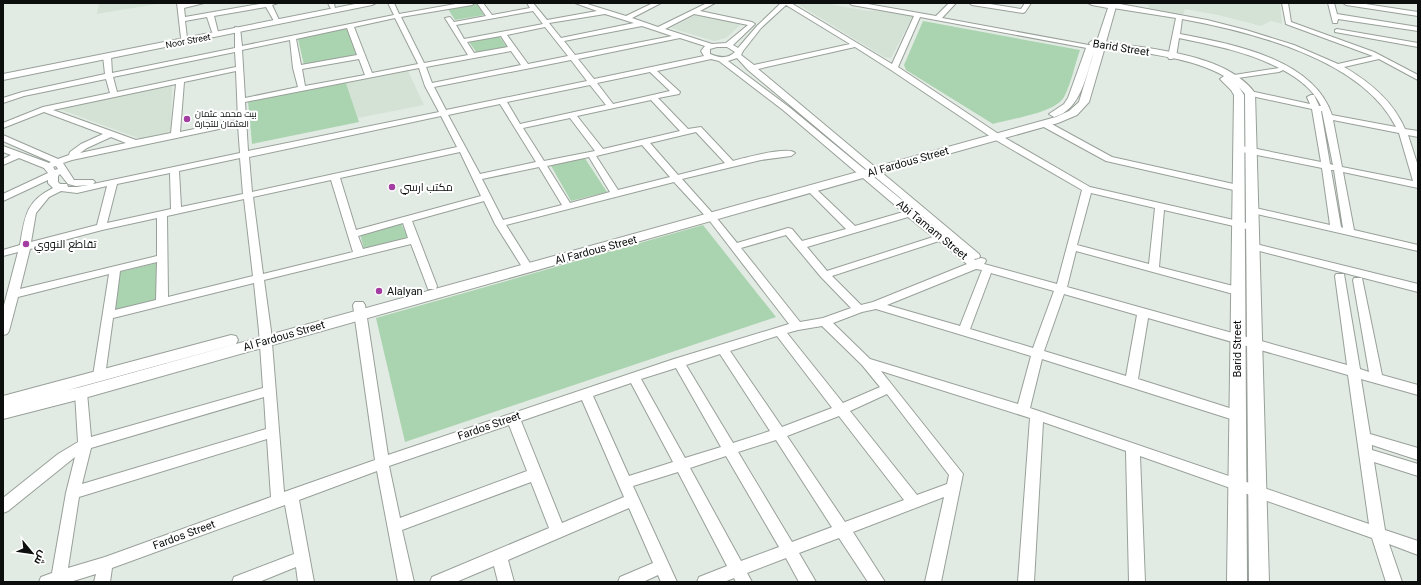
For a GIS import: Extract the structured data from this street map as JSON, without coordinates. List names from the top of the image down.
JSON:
{
  "streets": {
    "main road": ["Noor Street", "Barid Street", "Al Fardous Street"],
    "street": ["Abi Tamam Street", "Fardos Street"]
  },
  "crossings": [
    ["Barid Street", "Al Fardous Street"],
    ["Al Fardous Street", "Abi Tamam Street"],
    ["Abi Tamam Street", "Fardos Street"]
  ],
  "places": [
    "بيت محمد عثمان العثمان للتجارة",
    "مكتب ارسي",
    "تقاطع النووي",
    "Alalyan"
  ],
  "north": "bottom right"
}
